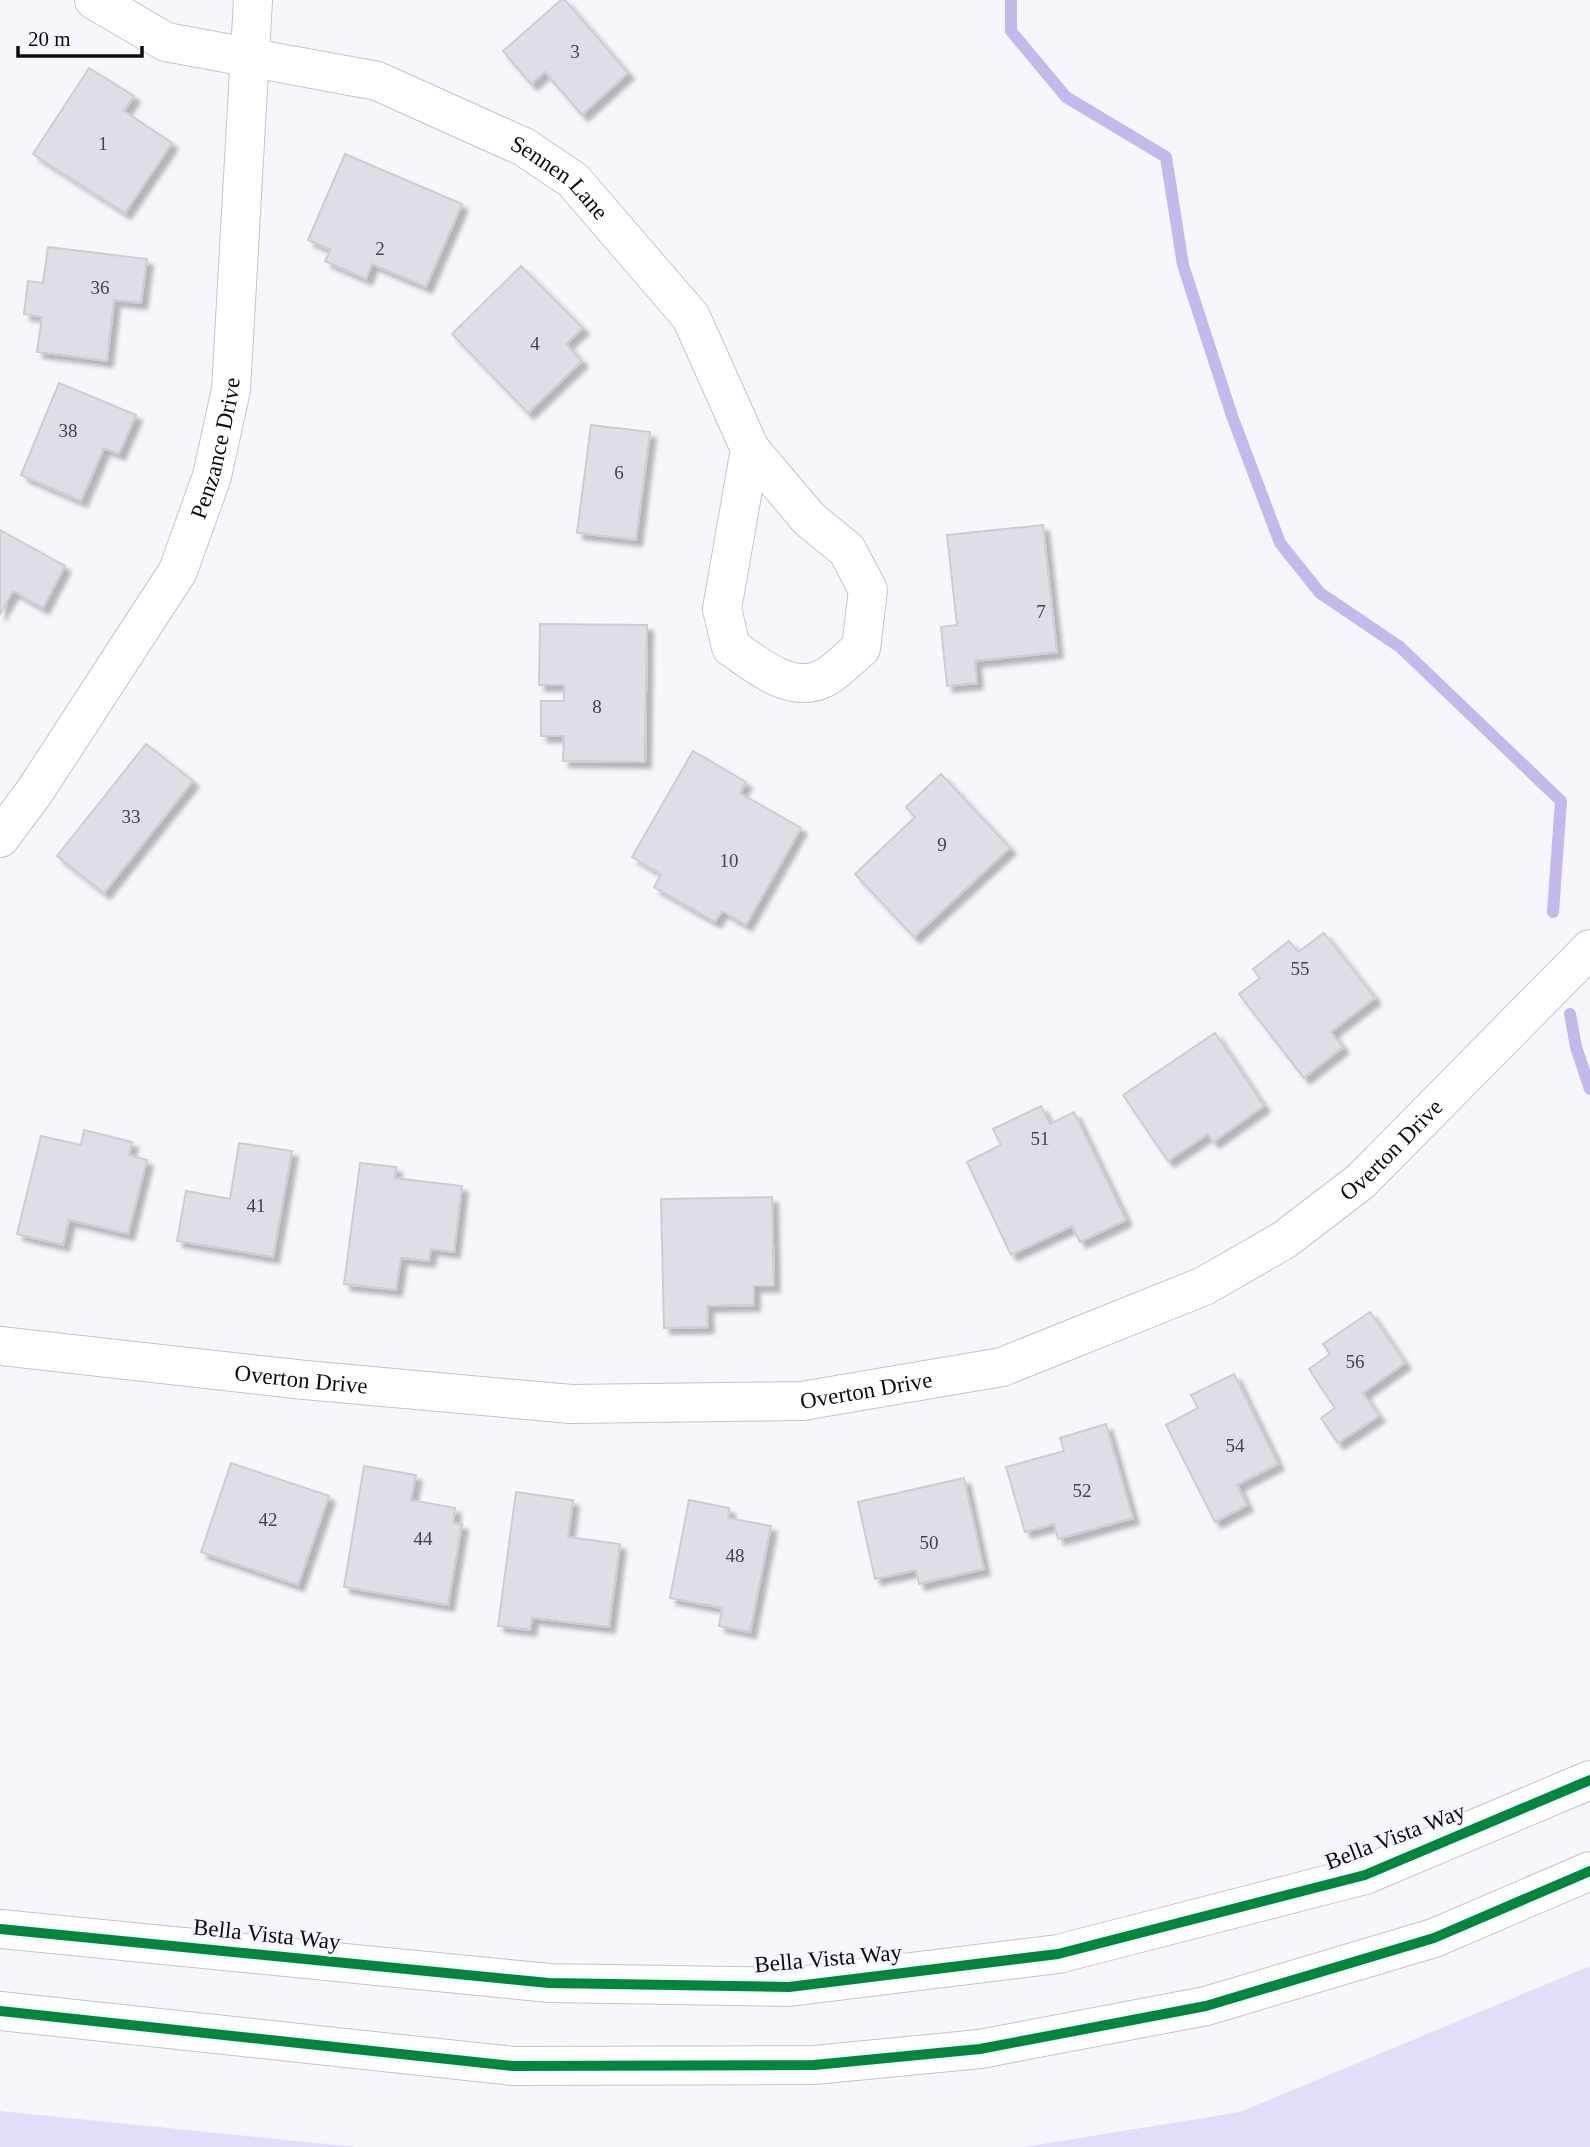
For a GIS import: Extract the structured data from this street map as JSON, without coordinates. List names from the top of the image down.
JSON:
{
  "streets": {
    "street": [
      "Sennen Lane",
      "Penzance Drive",
      "Overton Drive",
      "Bella Vista Way"
    ]
  },
  "crossings": [
    ["Sennen Lane", "Penzance Drive"]
  ],
  "house_numbers": [
    "3",
    "1",
    "2",
    "36",
    "4",
    "38",
    "6",
    "7",
    "8",
    "33",
    "9",
    "10",
    "55",
    "51",
    "41",
    "56",
    "54",
    "52",
    "42",
    "44",
    "50",
    "48"
  ],
  "scale_bar": "20 m"
}
